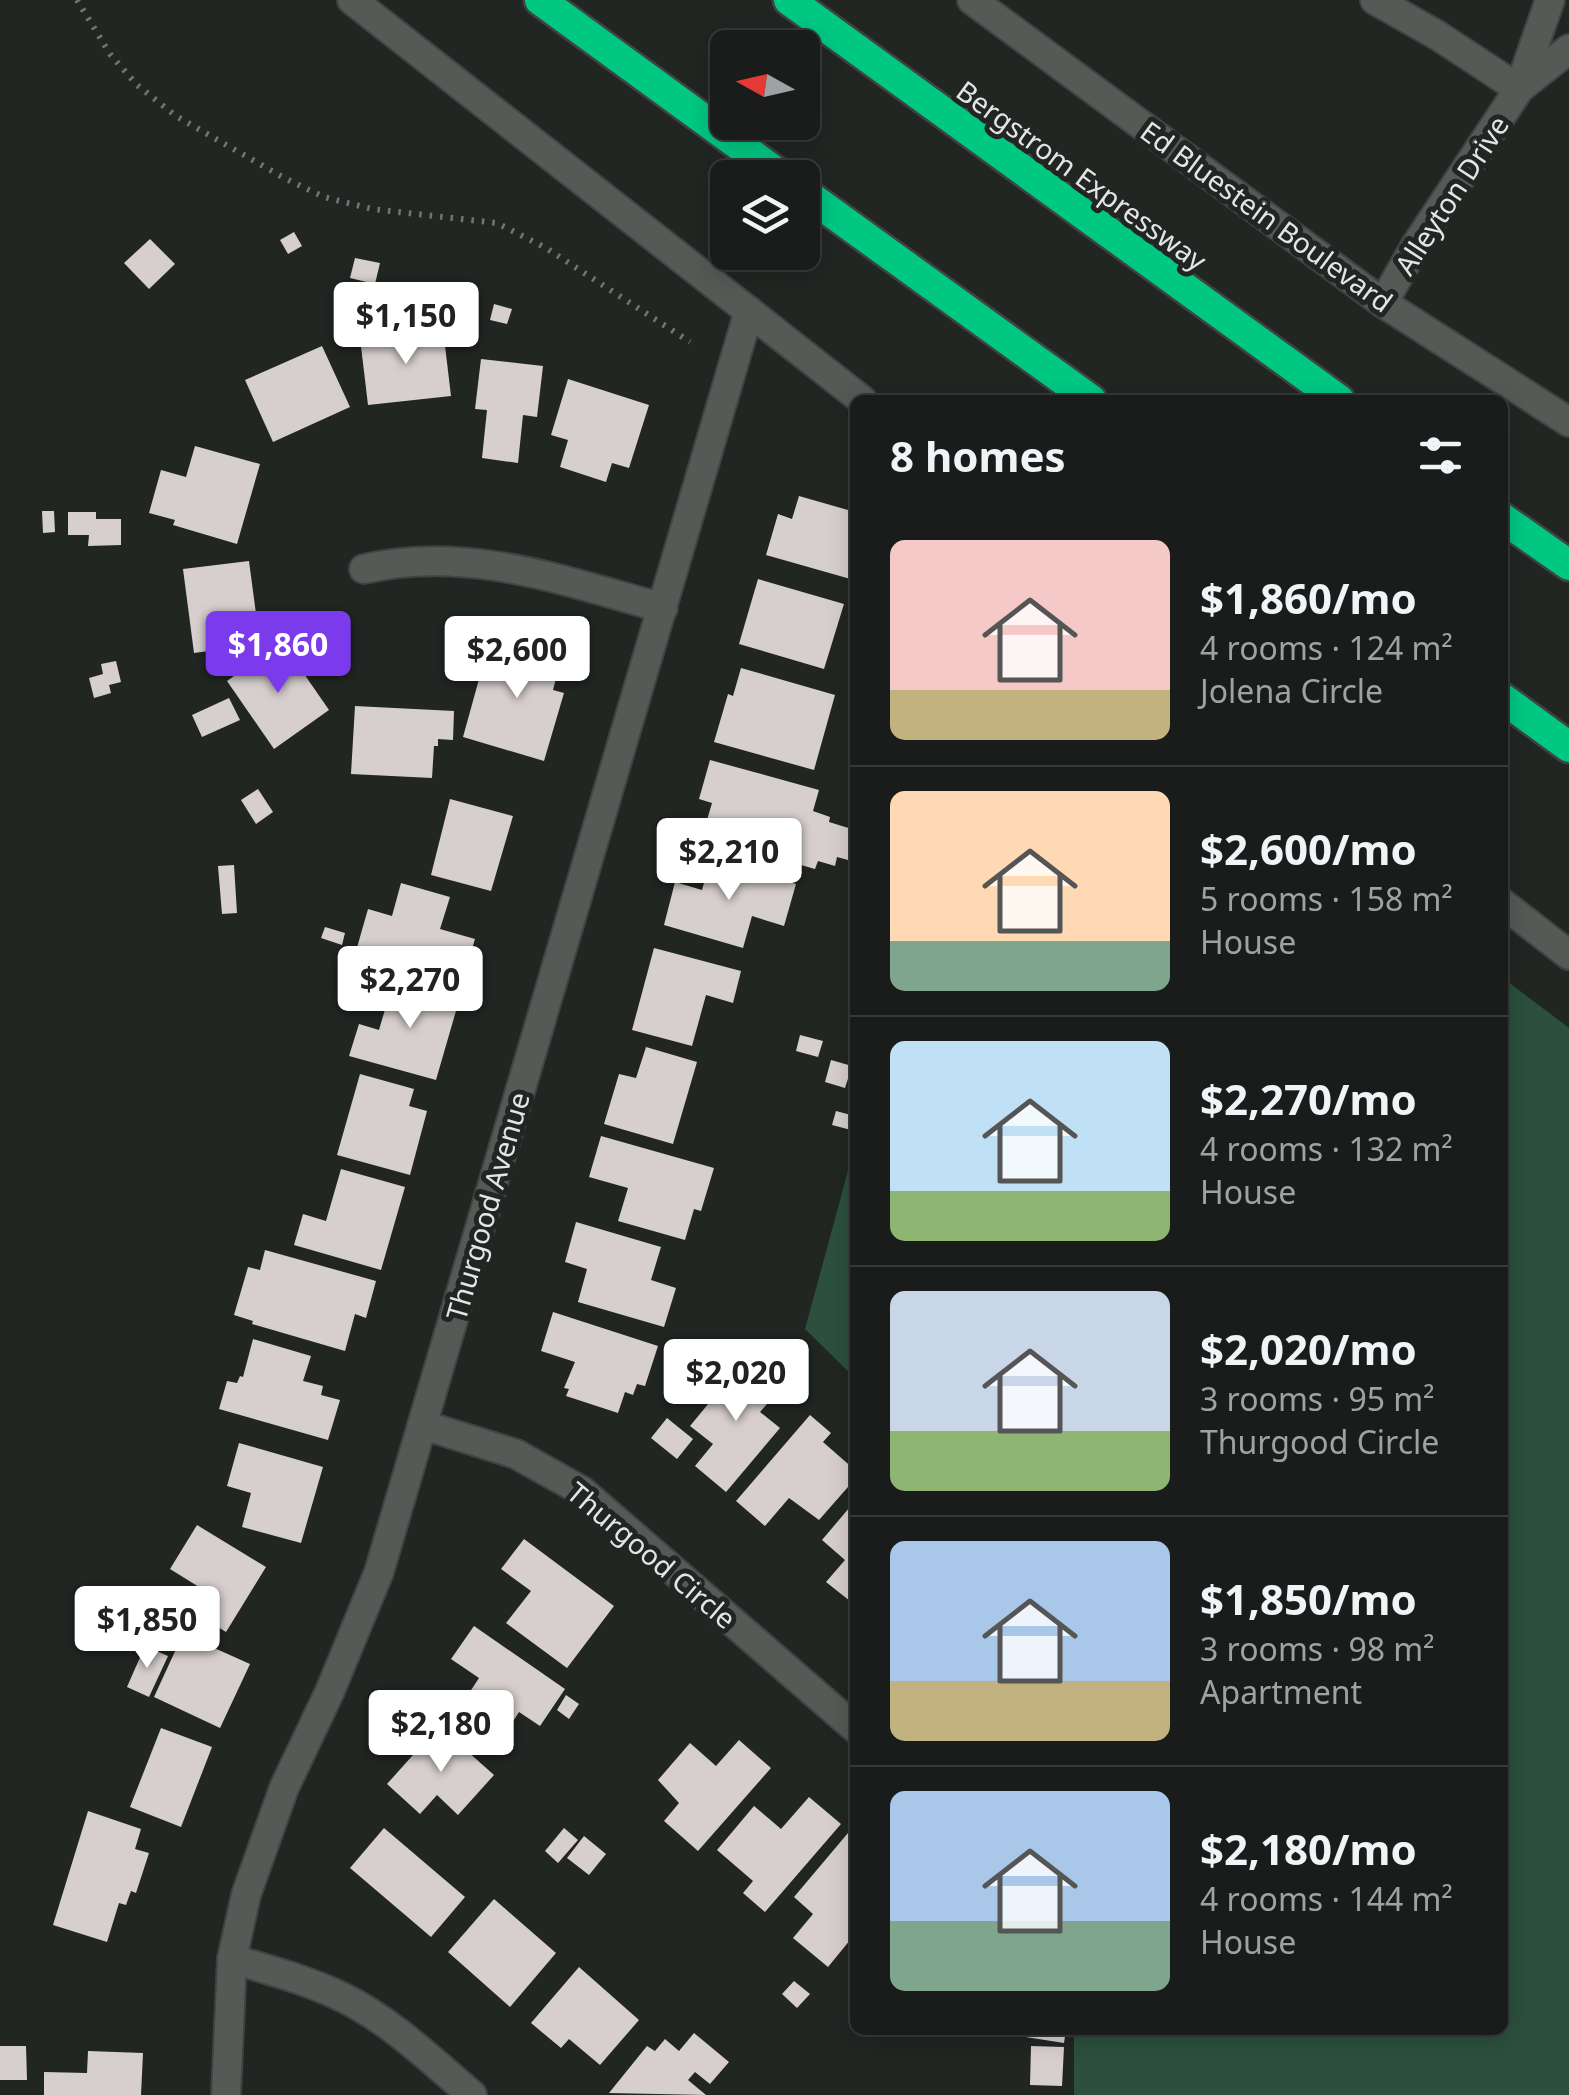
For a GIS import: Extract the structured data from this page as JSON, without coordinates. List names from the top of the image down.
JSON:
{
  "streets": {
    "highway": ["Bergstrom Expressway"],
    "street": [
      "Alleyton Drive",
      "Ed Bluestein Boulevard",
      "Thurgood Avenue",
      "Thurgood Circle"
    ]
  },
  "crossings": [
    ["Alleyton Drive", "Ed Bluestein Boulevard"],
    ["Thurgood Avenue", "Thurgood Circle"]
  ],
  "north": "left",
  "page": {
    "price": [
      "$1,150",
      "$1,860",
      "$2,600",
      "$2,210",
      "$2,270",
      "$2,020",
      "$1,850",
      "$2,180"
    ],
    "heading": "8 homes",
    "list": [
      {
        "name": "$1,860/mo",
        "note": "4 rooms · 124 m² · Jolena Circle"
      },
      {
        "name": "$2,600/mo",
        "note": "5 rooms · 158 m² · House"
      },
      {
        "name": "$2,270/mo",
        "note": "4 rooms · 132 m² · House"
      },
      {
        "name": "$2,020/mo",
        "note": "3 rooms · 95 m² · Thurgood Circle"
      },
      {
        "name": "$1,850/mo",
        "note": "3 rooms · 98 m² · Apartment"
      },
      {
        "name": "$2,180/mo",
        "note": "4 rooms · 144 m² · House"
      }
    ]
  }
}
